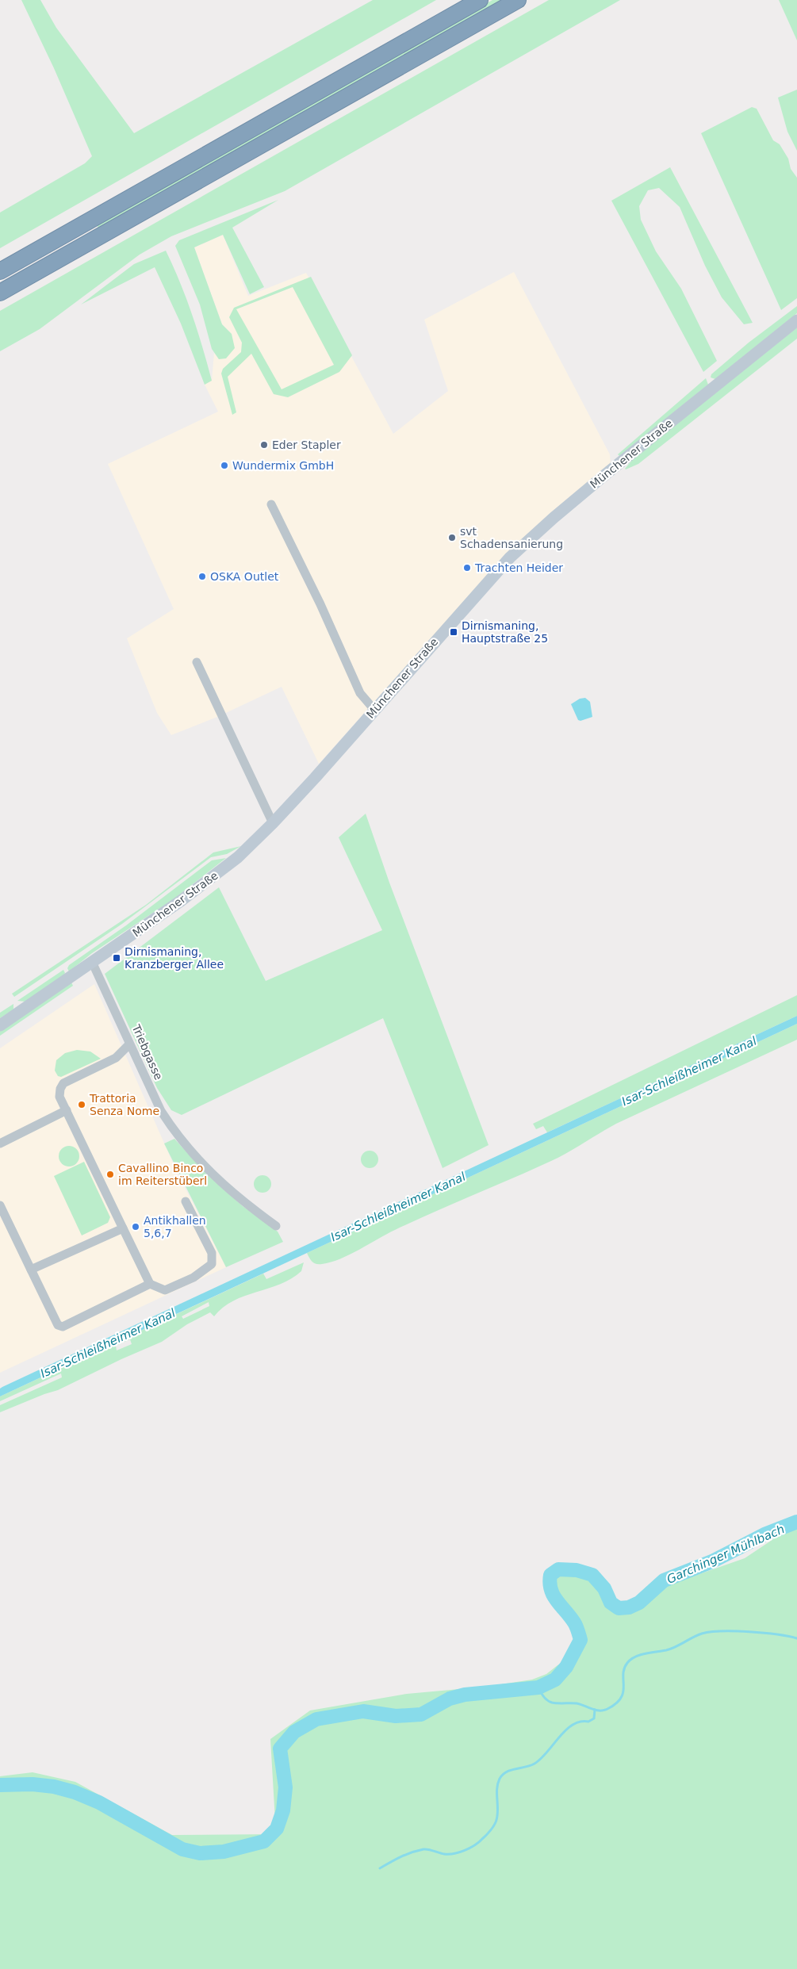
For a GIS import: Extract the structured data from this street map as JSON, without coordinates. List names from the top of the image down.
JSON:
{
  "streets": {
    "main road": ["Münchener Straße"],
    "street": ["Triebgasse"]
  },
  "crossings": [
    ["Münchener Straße", "Triebgasse"]
  ],
  "water": ["Isar-Schleißheimer Kanal", "Garchinger Mühlbach"],
  "places": {
    "other": [
      "Eder Stapler",
      "Wundermix GmbH",
      "svt Schadensanierung",
      "Trachten Heider",
      "OSKA Outlet",
      "Trattoria Senza Nome",
      "Cavallino Binco im Reiterstüberl",
      "Antikhallen 5,6,7"
    ],
    "transit": ["Dirnismaning, Hauptstraße 25", "Dirnismaning, Kranzberger Allee"]
  }
}
